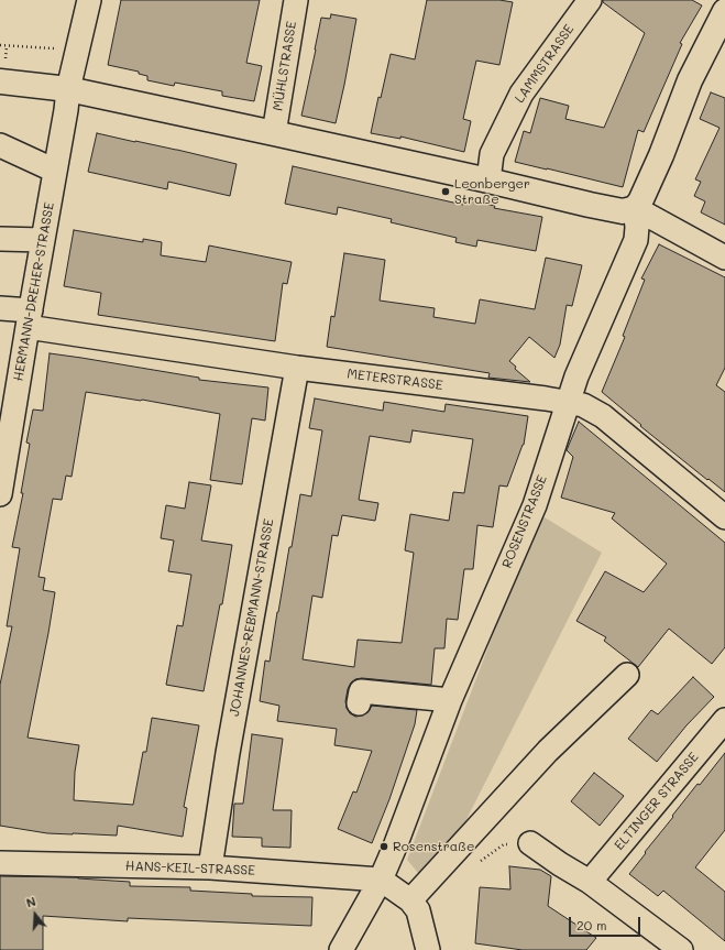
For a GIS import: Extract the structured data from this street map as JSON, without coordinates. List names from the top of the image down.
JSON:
{
  "streets": {
    "street": [
      "LAMMSTRASSE",
      "MÜHLSTRASSE",
      "HERMANN-DREHER-STRASSE",
      "METERSTRASSE",
      "ROSENSTRASSE",
      "JOHANNES-REBMANN-STRASSE",
      "ELTINGER STRASSE",
      "HANS-KEIL-STRASSE"
    ]
  },
  "crossings": [
    ["HERMANN-DREHER-STRASSE", "METERSTRASSE"],
    ["METERSTRASSE", "ROSENSTRASSE"],
    ["METERSTRASSE", "JOHANNES-REBMANN-STRASSE"],
    ["ROSENSTRASSE", "HANS-KEIL-STRASSE"],
    ["JOHANNES-REBMANN-STRASSE", "HANS-KEIL-STRASSE"]
  ],
  "places": ["Leonberger Straße", "Rosenstraße"],
  "scale_bar": "20 m",
  "north": "top"
}
